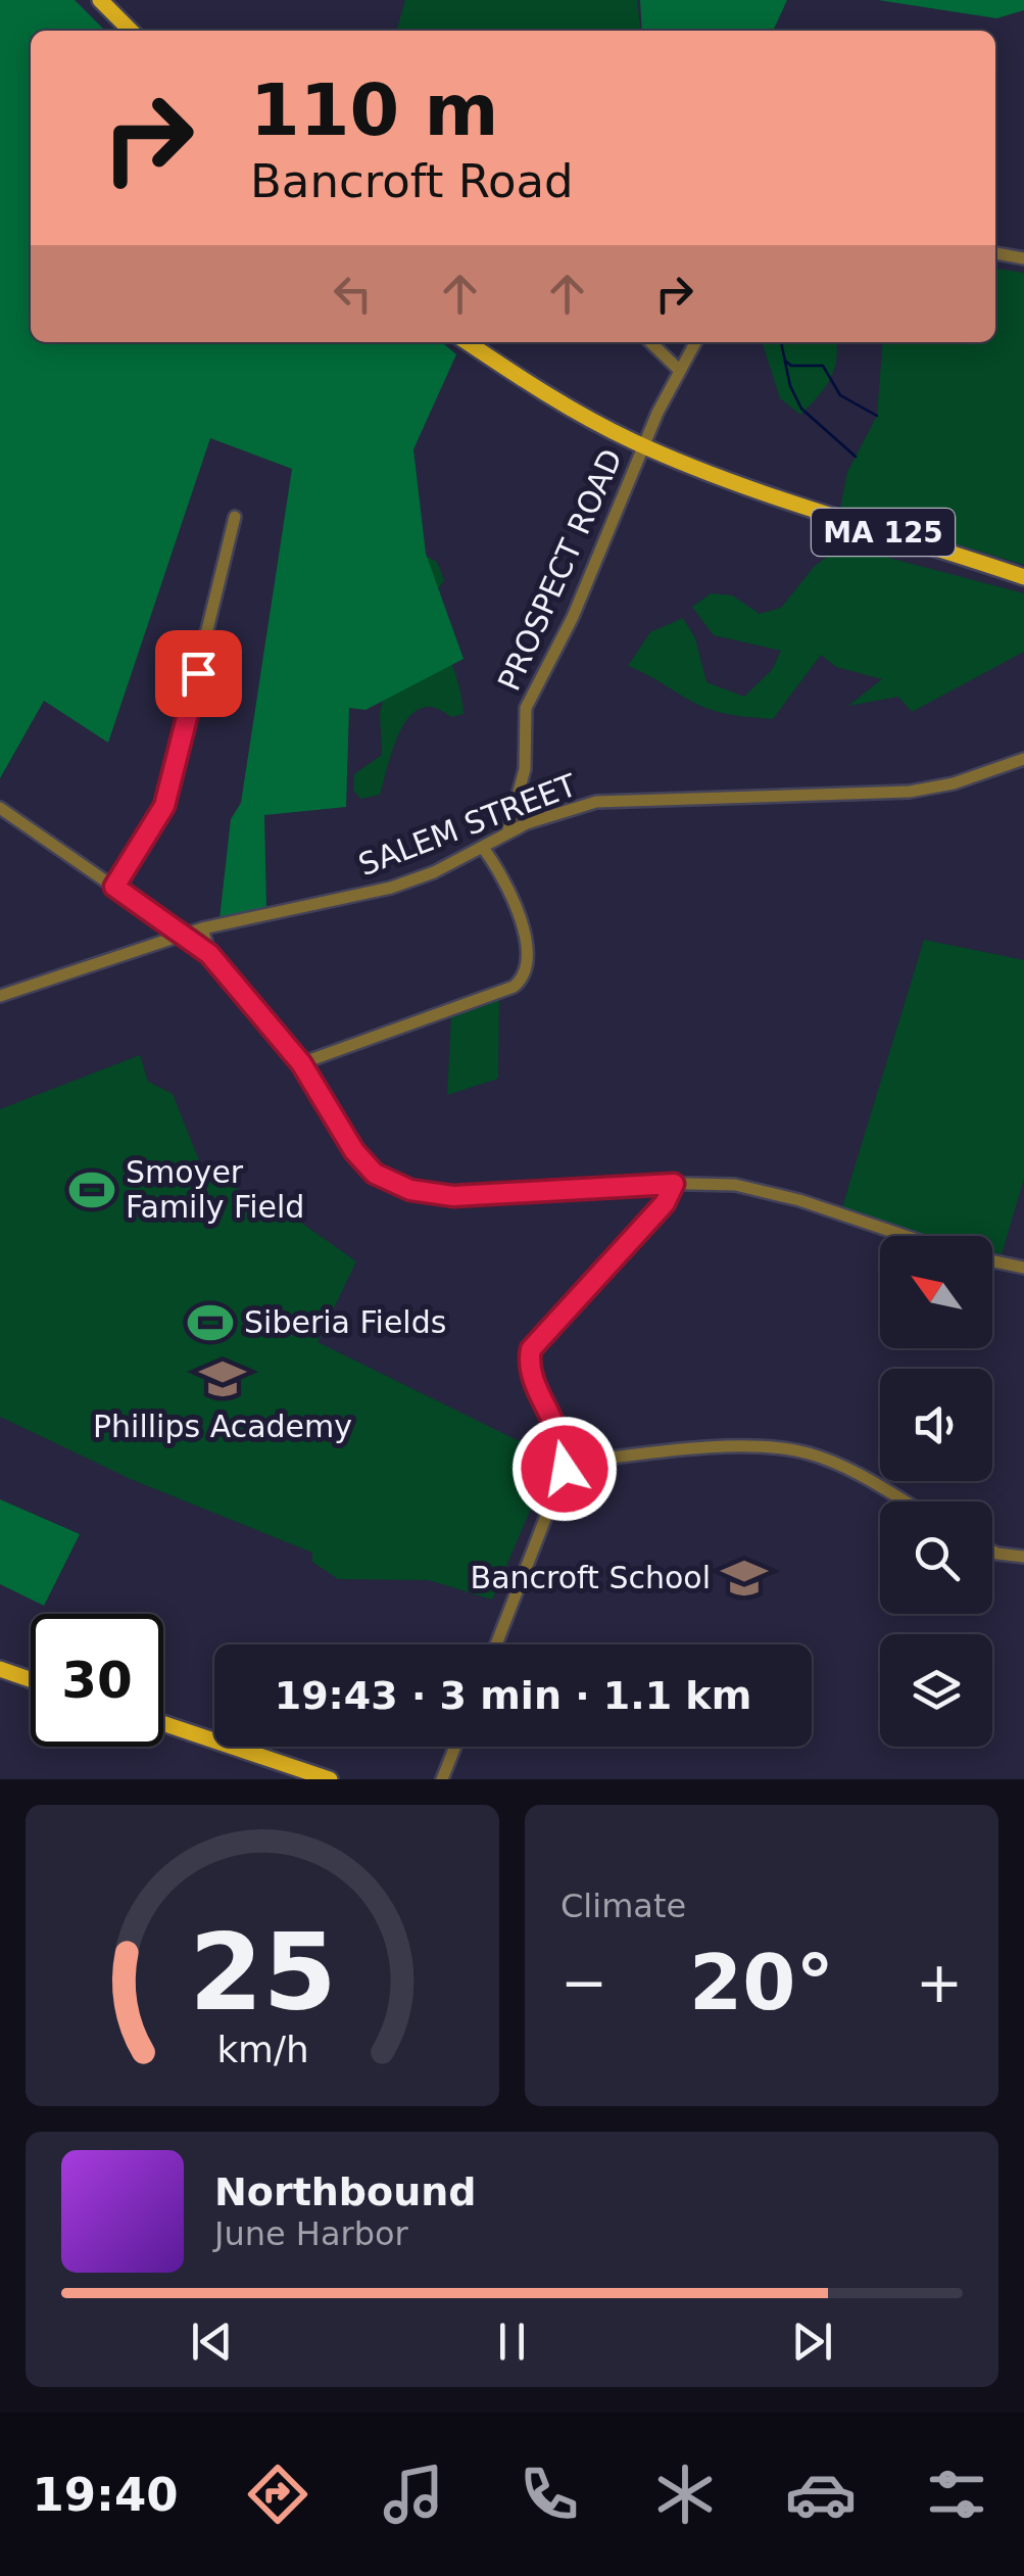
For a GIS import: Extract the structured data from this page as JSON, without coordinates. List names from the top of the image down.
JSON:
{
  "streets": {
    "main road": ["MA 125"],
    "street": ["PROSPECT ROAD", "SALEM STREET"]
  },
  "crossings": [
    ["MA 125", "PROSPECT ROAD"],
    ["PROSPECT ROAD", "SALEM STREET"]
  ],
  "places": {
    "sports": ["Smoyer Family Field", "Siberia Fields"],
    "school or university": ["Phillips Academy", "Bancroft School"]
  },
  "north": "top left",
  "page": {
    "turn": ["110 m", "Bancroft Road"],
    "limit": "30",
    "trip": "19:43 · 3 min · 1.1 km",
    "tile": "Climate",
    "heat": ["−", "20°", "+"],
    "song": ["Northbound", "June Harbor"],
    "tabs": "19:40",
    "gauge": ["25", "km/h"]
  }
}
